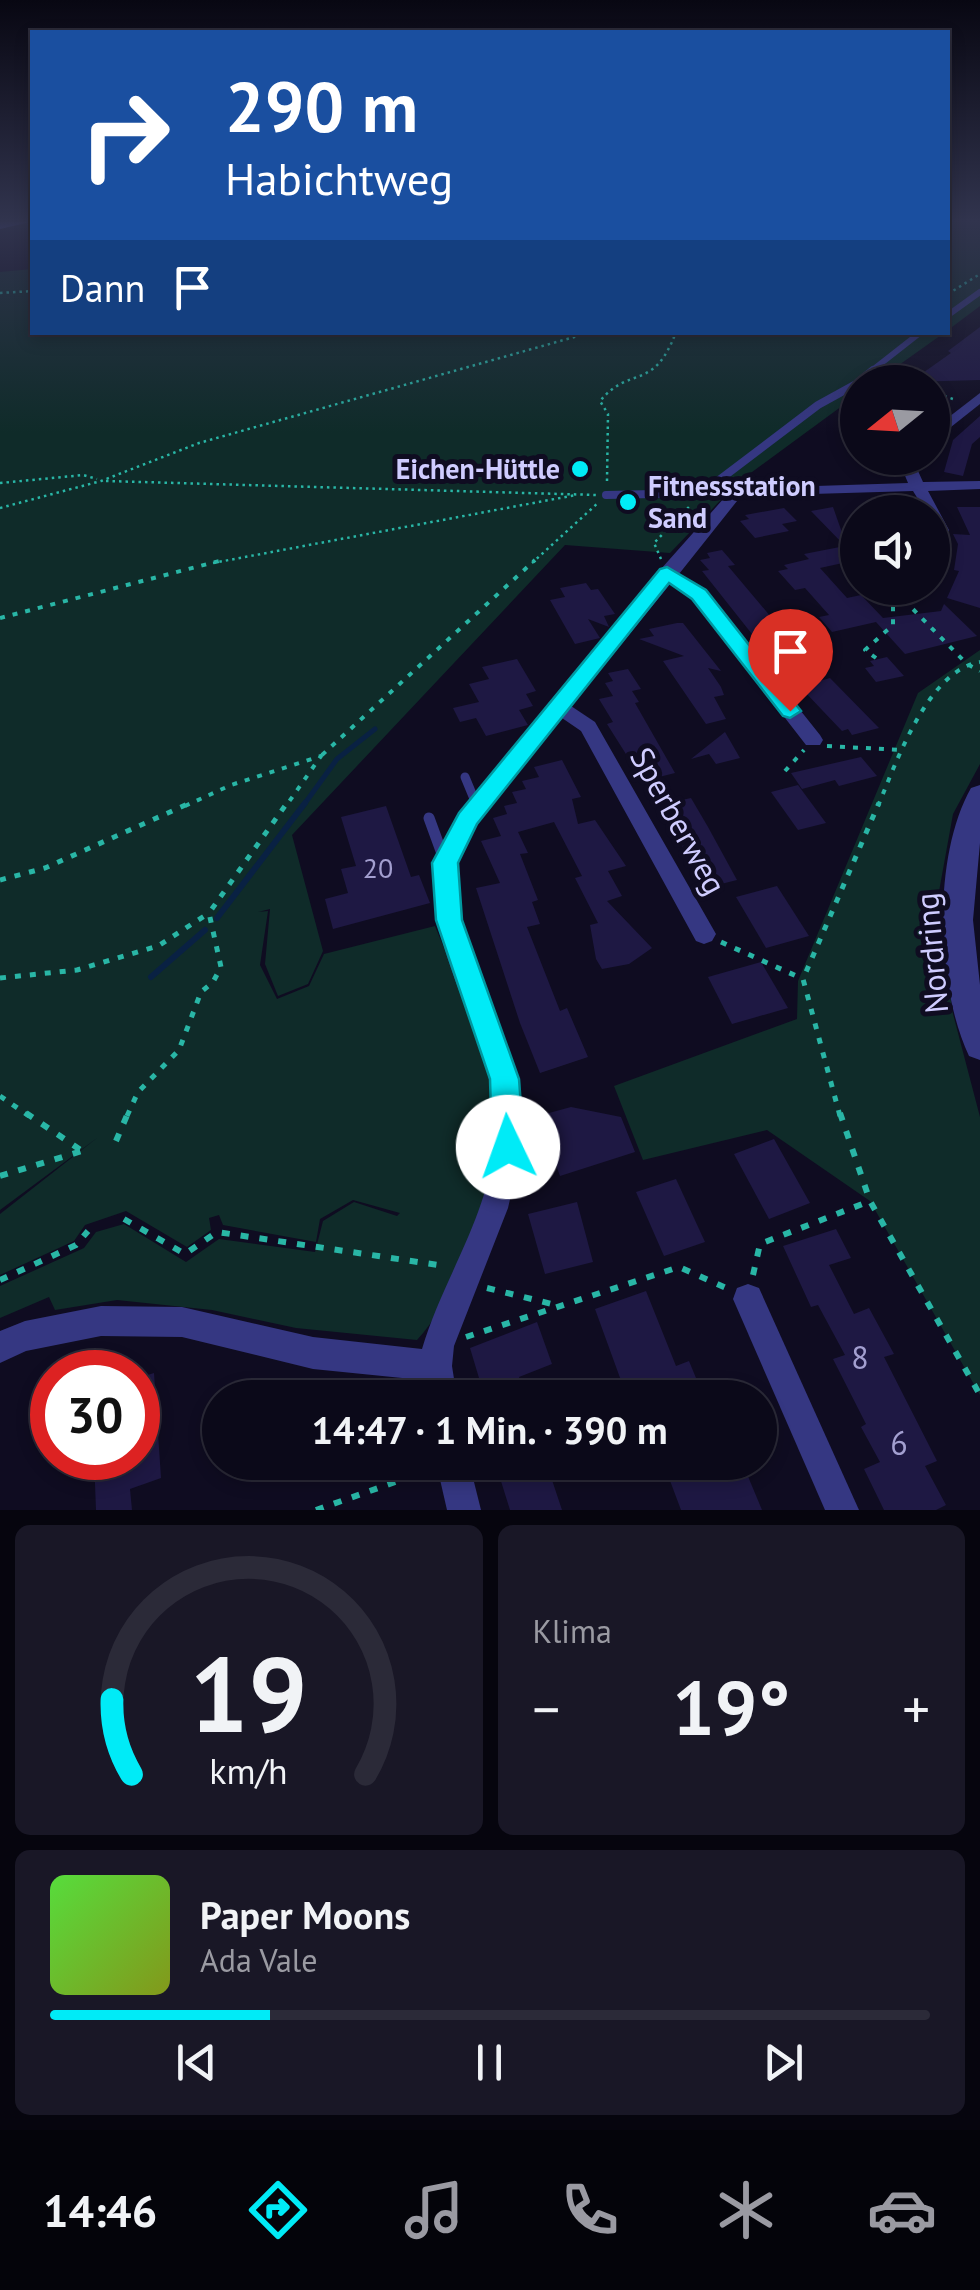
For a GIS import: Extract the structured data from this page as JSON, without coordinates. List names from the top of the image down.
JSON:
{
  "streets": {
    "street": ["Sperberweg", "Nordring"]
  },
  "places": ["Eichen-Hüttle", "Fitnessstation Sand"],
  "house_numbers": ["20", "8", "6"],
  "north": "left",
  "page": {
    "turn": ["290 m", "Habichtweg"],
    "then": "Dann",
    "limit": "30",
    "trip": "14:47 · 1 Min. · 390 m",
    "tile": "Klima",
    "heat": ["−", "19°", "+"],
    "song": ["Paper Moons", "Ada Vale"],
    "tabs": "14:46",
    "gauge": ["19", "km/h"]
  }
}
